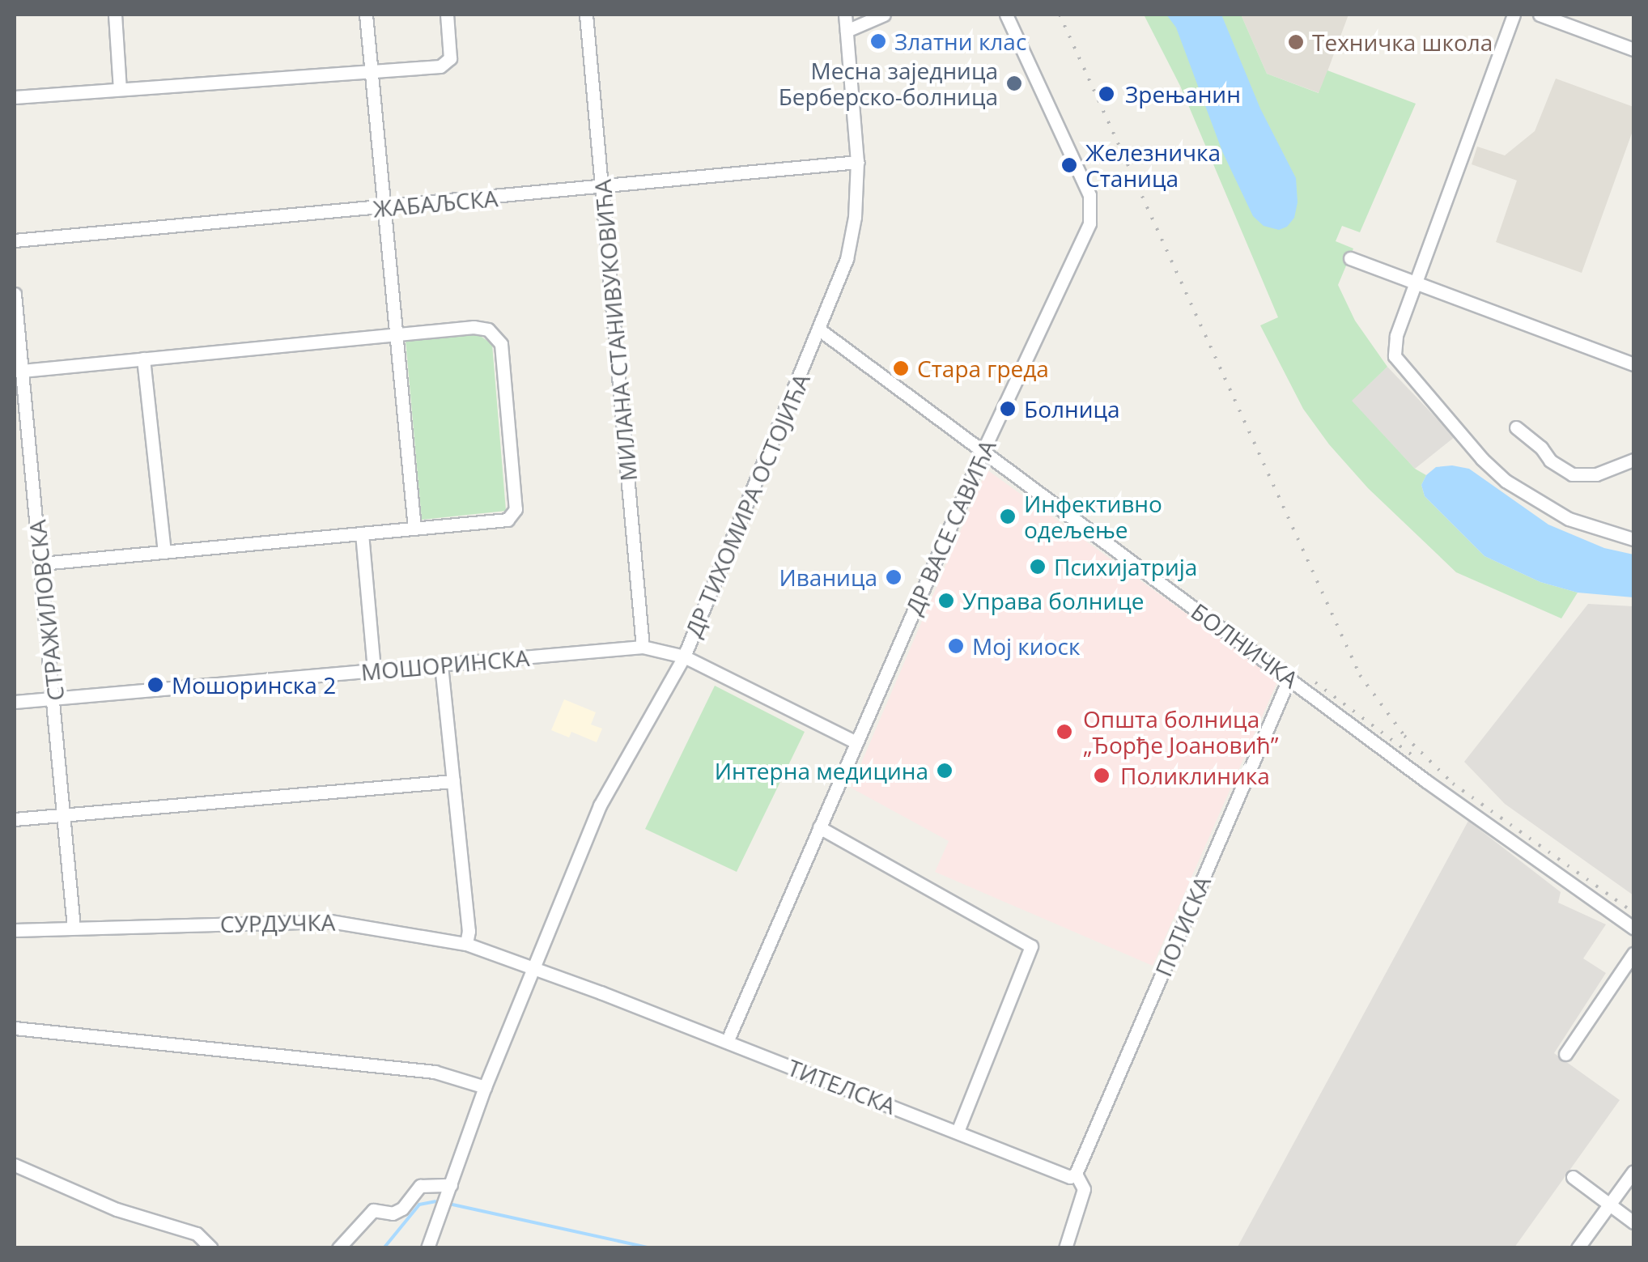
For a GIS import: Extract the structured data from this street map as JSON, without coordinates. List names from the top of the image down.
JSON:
{
  "streets": {
    "street": [
      "ЖАБАЉСКА",
      "МИЛАНА СТАНИВУКОВИЋА",
      "ДР ТИХОМИРА ОСТОЈИЋА",
      "ДР ВАСЕ САВИЋА",
      "СТРАЖИЛОВСКА",
      "БОЛНИЧКА",
      "МОШОРИНСКА",
      "СУРДУЧКА",
      "ПОТИСКА",
      "ТИТЕЛСКА"
    ]
  },
  "crossings": [
    ["ЖАБАЉСКА", "МИЛАНА СТАНИВУКОВИЋА"],
    ["ЖАБАЉСКА", "ДР ТИХОМИРА ОСТОЈИЋА"],
    ["МИЛАНА СТАНИВУКОВИЋА", "МОШОРИНСКА"],
    ["ДР ТИХОМИРА ОСТОЈИЋА", "БОЛНИЧКА"],
    ["ДР ТИХОМИРА ОСТОЈИЋА", "МОШОРИНСКА"],
    ["ДР ТИХОМИРА ОСТОЈИЋА", "СУРДУЧКА"],
    ["ДР ТИХОМИРА ОСТОЈИЋА", "ТИТЕЛСКА"],
    ["ДР ВАСЕ САВИЋА", "БОЛНИЧКА"],
    ["ДР ВАСЕ САВИЋА", "МОШОРИНСКА"],
    ["ДР ВАСЕ САВИЋА", "ТИТЕЛСКА"],
    ["СТРАЖИЛОВСКА", "МОШОРИНСКА"],
    ["СТРАЖИЛОВСКА", "СУРДУЧКА"],
    ["БОЛНИЧКА", "ПОТИСКА"],
    ["СУРДУЧКА", "ТИТЕЛСКА"],
    ["ПОТИСКА", "ТИТЕЛСКА"]
  ],
  "places": [
    "Златни клас",
    "Техничка школа",
    "Месна заједница Берберско-болница",
    "Зрењанин",
    "Железничка Станица",
    "Стара греда",
    "Болница",
    "Инфективно одељење",
    "Психијатрија",
    "Иваница",
    "Управа болнице",
    "Мој киоск",
    "Мошоринска 2",
    "Општа болница „Ђорђе Јоановић”",
    "Интерна медицина",
    "Поликлиника"
  ]
}
